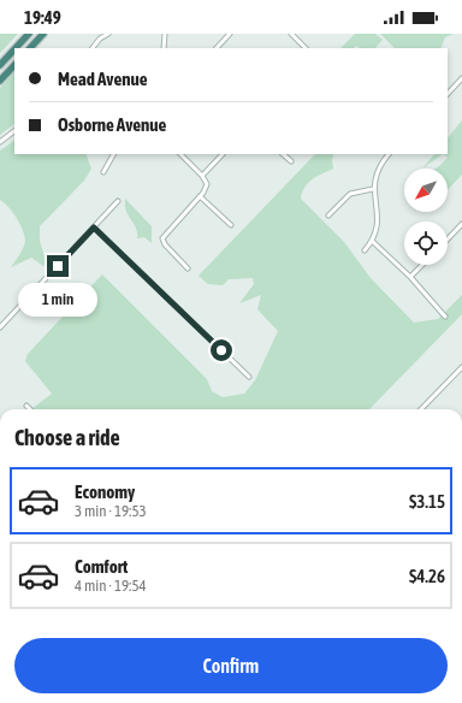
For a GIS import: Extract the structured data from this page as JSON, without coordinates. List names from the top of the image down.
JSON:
{
  "north": "bottom left",
  "page": {
    "status": "19:49",
    "banner": ["Mead Avenue", "Osborne Avenue"],
    "bubble": "1 min",
    "heading": "Choose a ride",
    "list": [
      {
        "name": "Economy",
        "note": "3 min · 19:53",
        "value": "$3.15"
      },
      {
        "name": "Comfort",
        "note": "4 min · 19:54",
        "value": "$4.26"
      }
    ],
    "buttons": "Confirm"
  }
}
